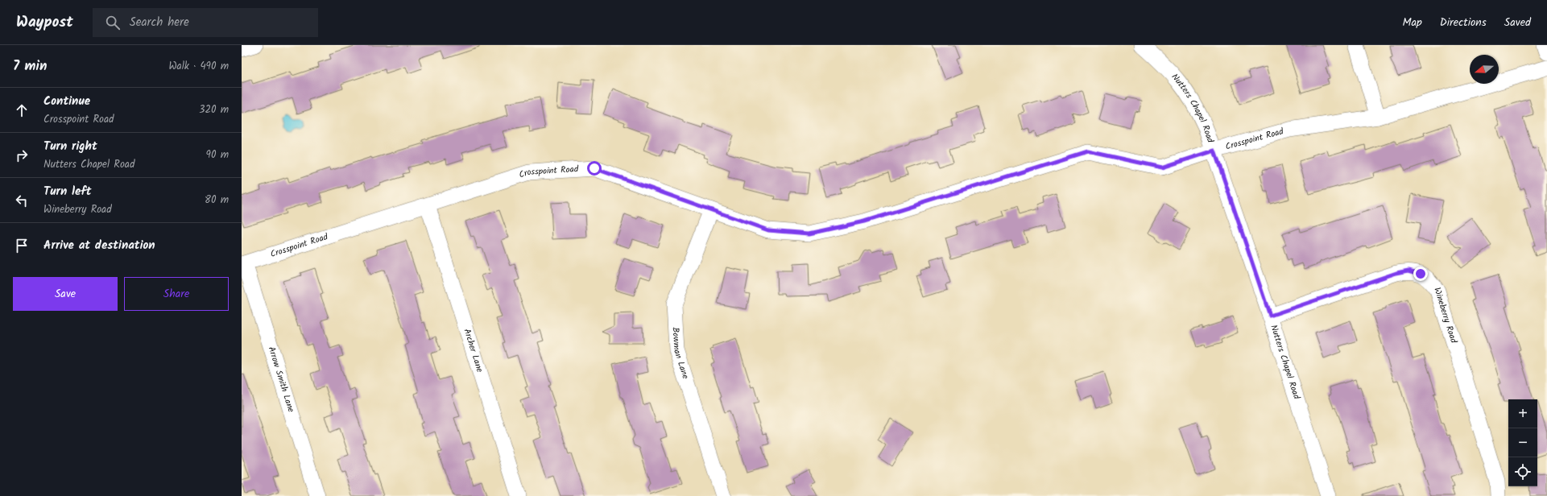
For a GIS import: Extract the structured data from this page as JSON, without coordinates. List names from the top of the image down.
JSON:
{
  "streets": {
    "street": [
      "Nutters Chapel Road",
      "Crosspoint Road",
      "Wineberry Road",
      "Archer Lane",
      "Bowman Lane",
      "Arrow Smith Lane"
    ]
  },
  "crossings": [
    ["Nutters Chapel Road", "Crosspoint Road"],
    ["Nutters Chapel Road", "Wineberry Road"],
    ["Crosspoint Road", "Archer Lane"],
    ["Crosspoint Road", "Bowman Lane"],
    ["Crosspoint Road", "Arrow Smith Lane"]
  ],
  "north": "left",
  "page": {
    "header": "Waypost",
    "search": "Search here",
    "nav": ["Map", "Directions", "Saved"],
    "heading": ["7 min", "Walk · 490 m"],
    "list": [
      ["Continue", "Crosspoint Road", "320 m"],
      ["Turn right", "Nutters Chapel Road", "90 m"],
      ["Turn left", "Wineberry Road", "80 m"],
      "Arrive at destination"
    ],
    "buttons": ["Save", "Share"],
    "map_buttons": ["+", "−"]
  }
}
